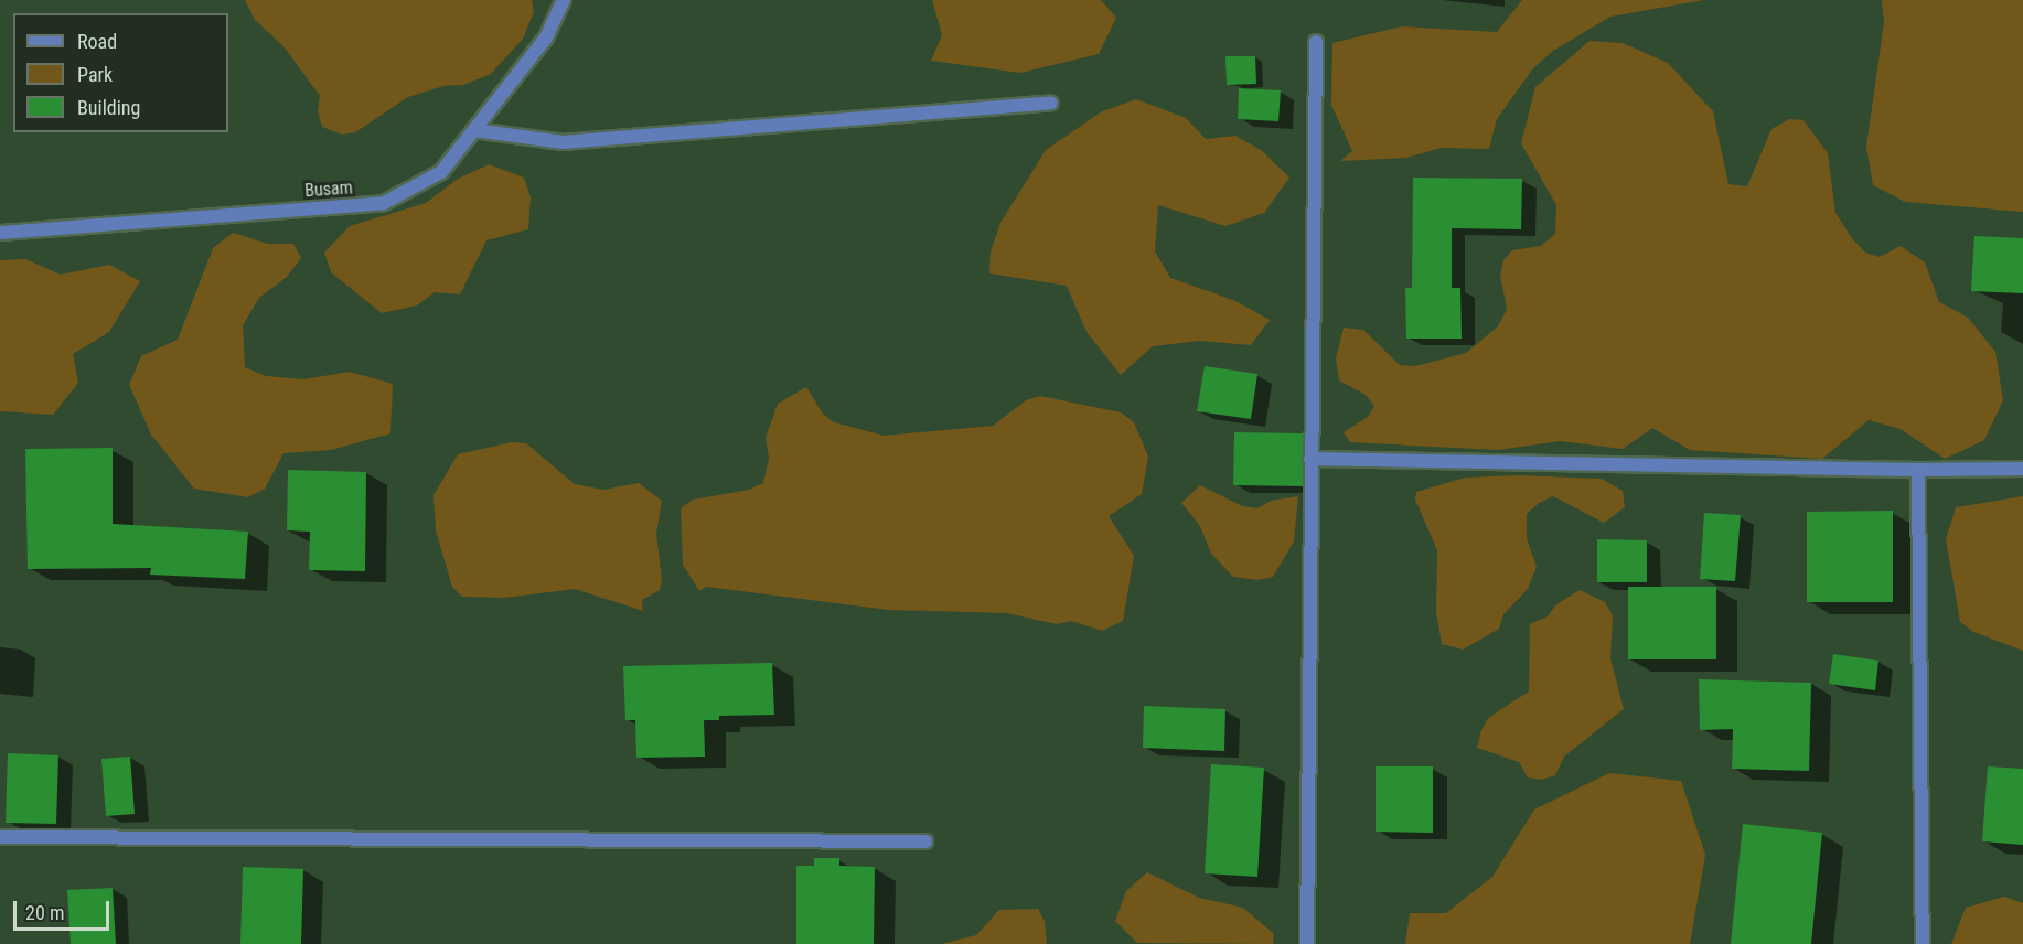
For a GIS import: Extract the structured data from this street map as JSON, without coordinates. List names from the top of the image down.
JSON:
{
  "streets": {
    "street": ["Busam"]
  },
  "legend": ["Road", "Park", "Building"],
  "scale_bar": "20 m"
}
